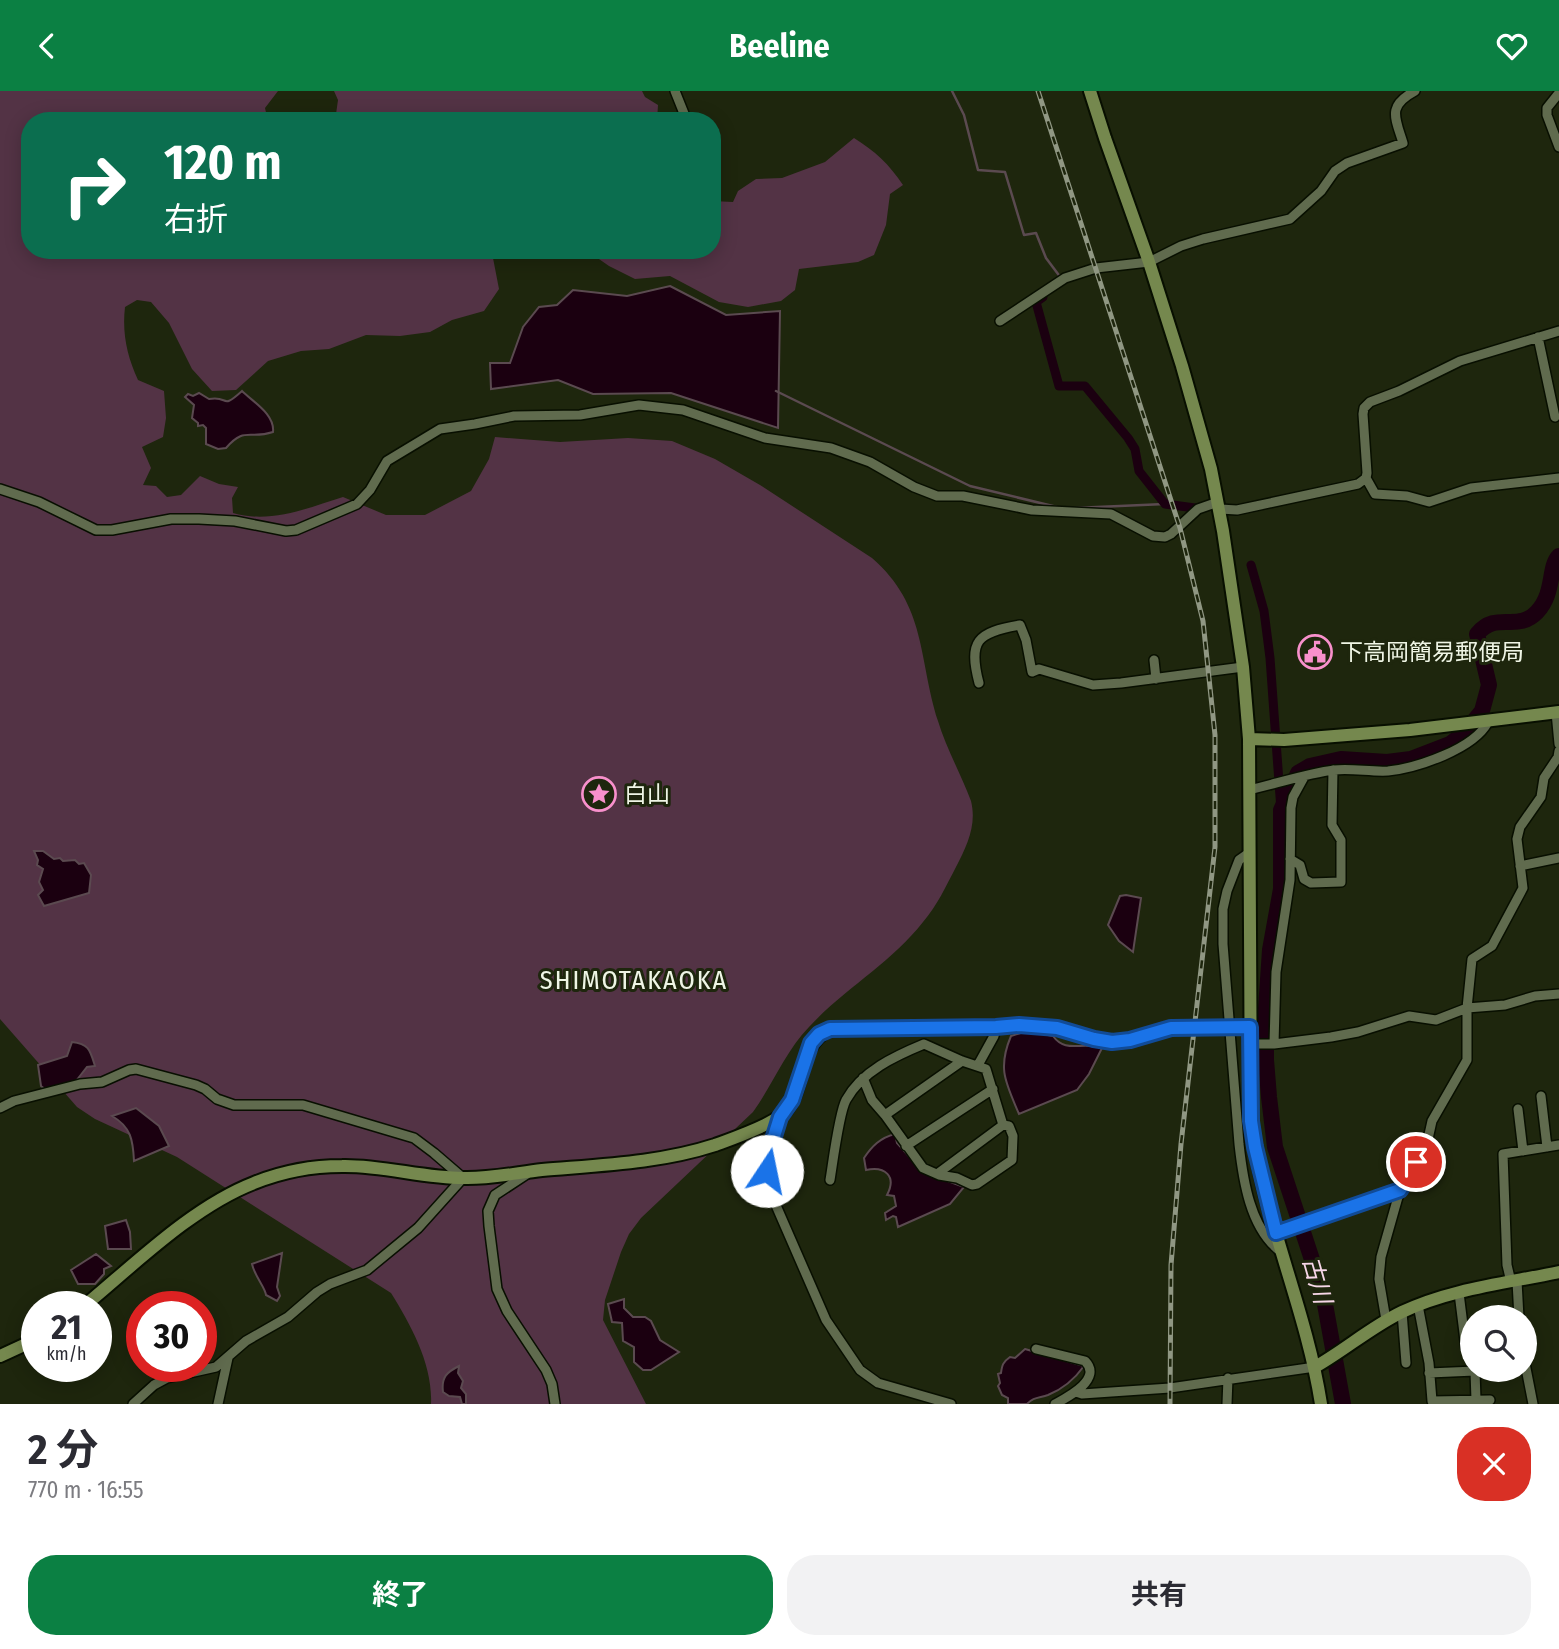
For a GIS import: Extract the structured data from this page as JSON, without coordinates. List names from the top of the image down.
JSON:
{
  "districts": ["SHIMOTAKAOKA"],
  "water": ["古川"],
  "places": {
    "public building": ["下高岡簡易郵便局"],
    "place": ["白山"]
  },
  "page": {
    "header": "Beeline",
    "turn": ["120 m", "右折"],
    "speed": "21 km/h",
    "limit": "30",
    "heading": ["2 分", "770 m · 16:55"],
    "buttons": ["終了", "共有"]
  }
}
